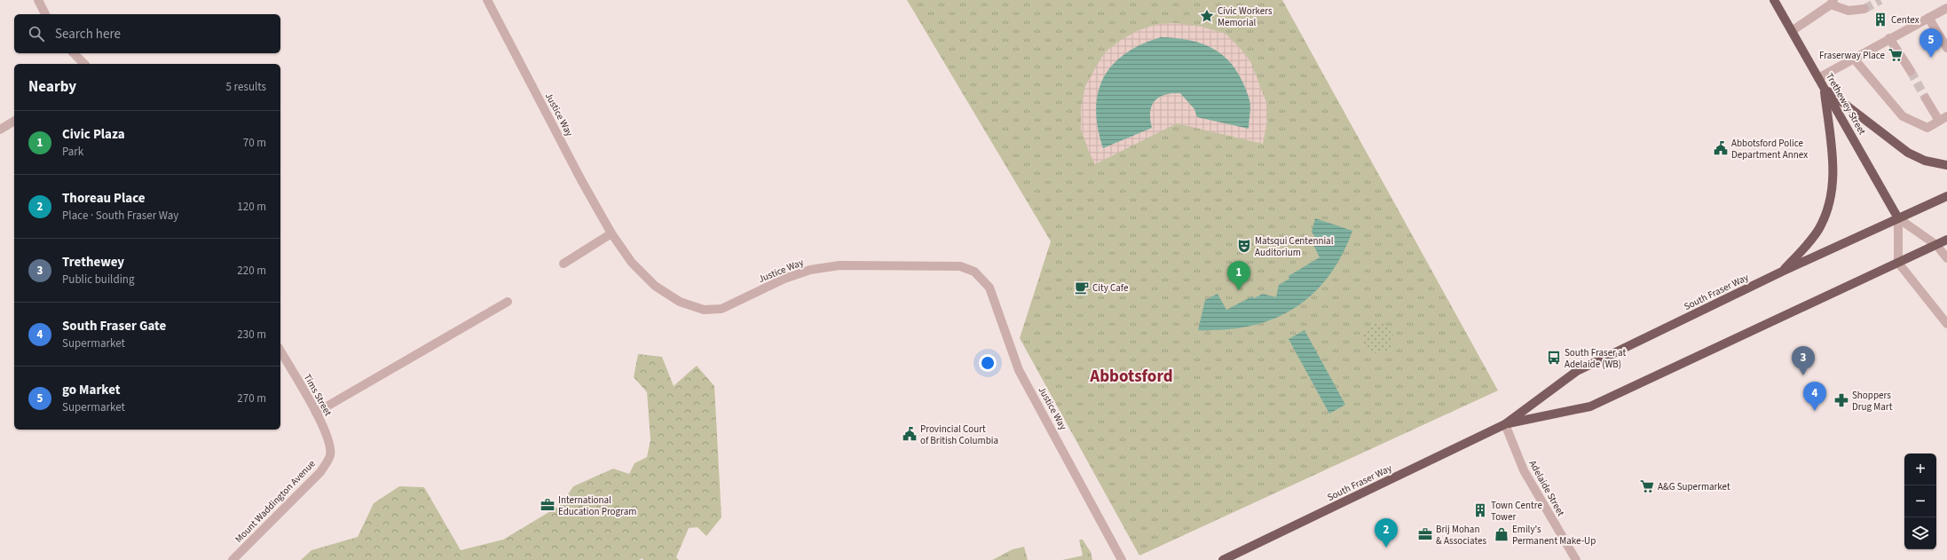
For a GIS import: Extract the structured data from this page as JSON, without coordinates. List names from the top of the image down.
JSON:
{
  "streets": {
    "main road": ["Trethewey Street", "South Fraser Way"],
    "street": [
      "Justice Way",
      "Tims Street",
      "Adelaide Street",
      "Mount Waddington Avenue"
    ]
  },
  "crossings": [
    ["Trethewey Street", "South Fraser Way"],
    ["South Fraser Way", "Adelaide Street"],
    ["Tims Street", "Mount Waddington Avenue"]
  ],
  "districts": ["Abbotsford"],
  "places": {
    "place": ["Civic Workers Memorial"],
    "building": ["Centex", "Town Centre Tower"],
    "supermarket": ["Fraserway Place", "A&G Supermarket"],
    "public building": ["Abbotsford Police Department Annex", "Provincial Court of British Columbia"],
    "theatre": ["Matsqui Centennial Auditorium"],
    "cafe": ["City Cafe"],
    "bus stop": ["South Fraser at Adelaide (WB)"],
    "pharmacy": ["Shoppers Drug Mart"],
    "office": ["International Education Program", "Brij Mohan & Associates"],
    "shop": ["Emily's Permanent Make-Up"]
  },
  "page": {
    "search": "Search here",
    "pins": [
      "5",
      "1",
      "3",
      "4",
      "2"
    ],
    "heading": ["Nearby", "5 results"],
    "list": [
      {
        "mark": "1",
        "name": "Civic Plaza",
        "note": "Park",
        "value": "70 m"
      },
      {
        "mark": "2",
        "name": "Thoreau Place",
        "note": "Place · South Fraser Way",
        "value": "120 m"
      },
      {
        "mark": "3",
        "name": "Trethewey",
        "note": "Public building",
        "value": "220 m"
      },
      {
        "mark": "4",
        "name": "South Fraser Gate",
        "note": "Supermarket",
        "value": "230 m"
      },
      {
        "mark": "5",
        "name": "go Market",
        "note": "Supermarket",
        "value": "270 m"
      }
    ],
    "map_buttons": ["+", "−"]
  }
}
